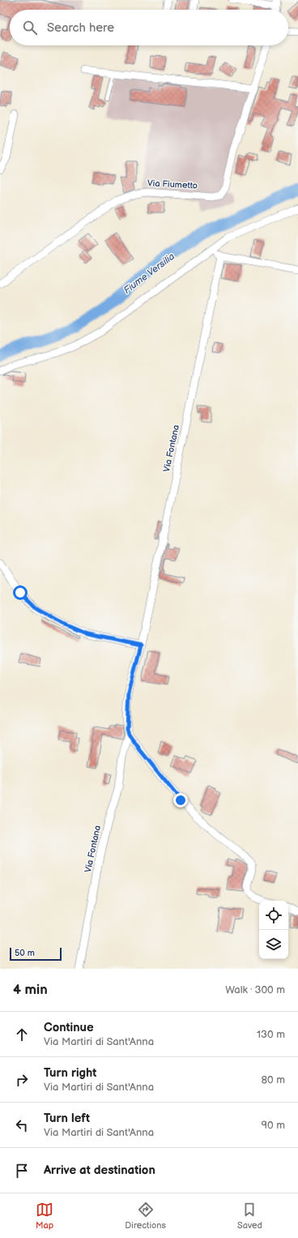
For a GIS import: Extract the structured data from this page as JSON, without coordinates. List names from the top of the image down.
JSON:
{
  "streets": {
    "street": ["Via Fiumetto", "Via Fontana"]
  },
  "water": ["Fiume Versilia"],
  "scale_bar": "50 m",
  "page": {
    "search": "Search here",
    "scale": "50 m",
    "heading": ["4 min", "Walk · 300 m"],
    "list": [
      ["Continue", "Via Martiri di Sant'Anna", "130 m"],
      ["Turn right", "Via Martiri di Sant'Anna", "80 m"],
      ["Turn left", "Via Martiri di Sant'Anna", "90 m"],
      "Arrive at destination"
    ],
    "nav": ["Map", "Directions", "Saved"]
  }
}
